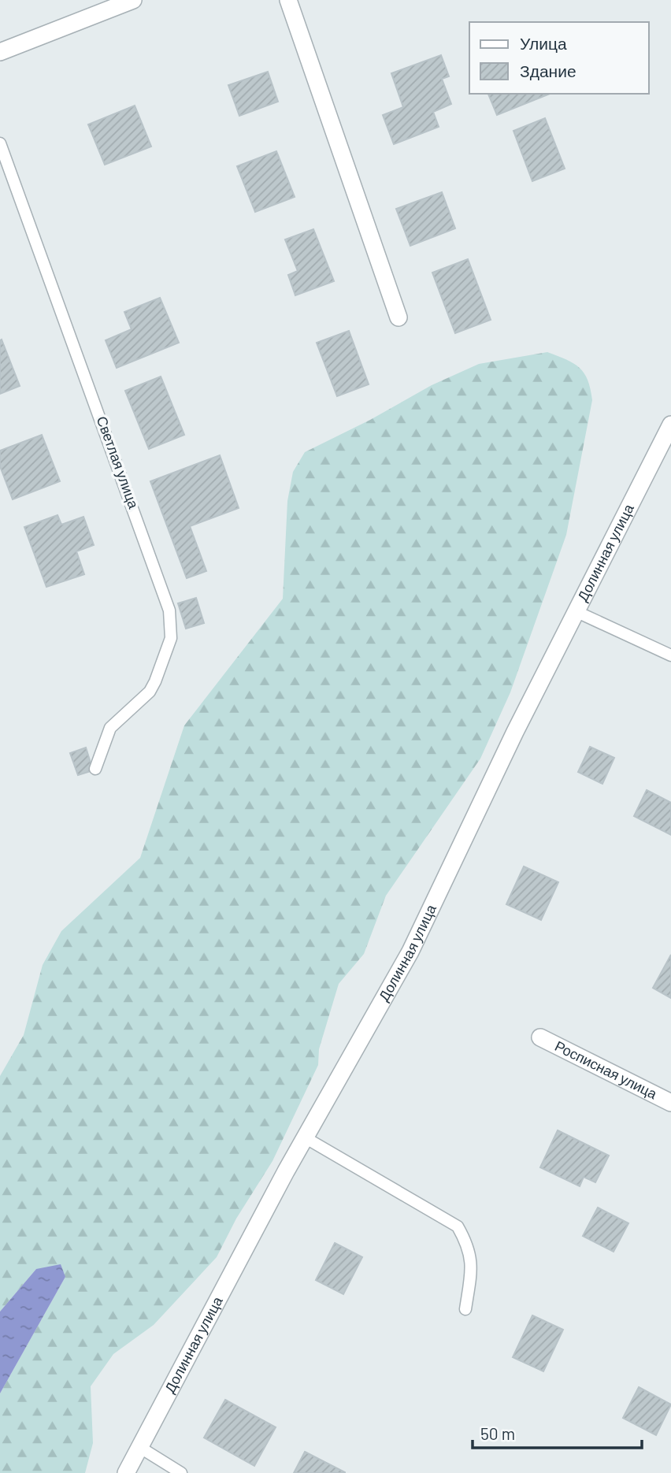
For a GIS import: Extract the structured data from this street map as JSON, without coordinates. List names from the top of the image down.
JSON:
{
  "streets": {
    "street": ["Долинная улица", "Росписная улица"],
    "lane": ["Светлая улица"]
  },
  "legend": ["Улица", "Здание"],
  "scale_bar": "50 m"
}
